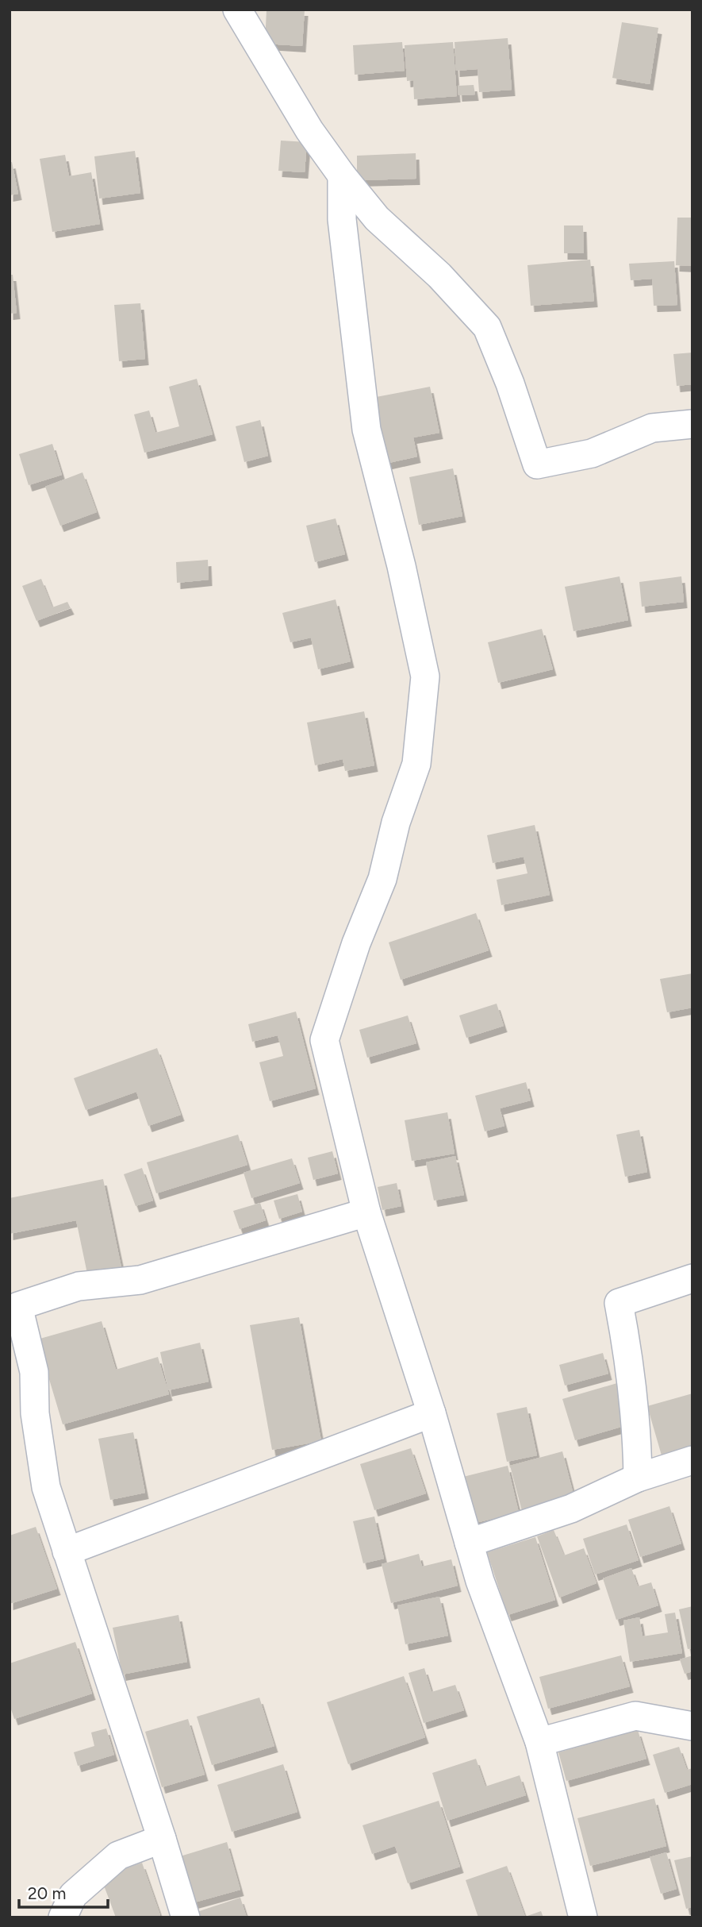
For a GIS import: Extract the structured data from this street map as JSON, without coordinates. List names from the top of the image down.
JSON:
{
  "scale_bar": "20 m"
}
